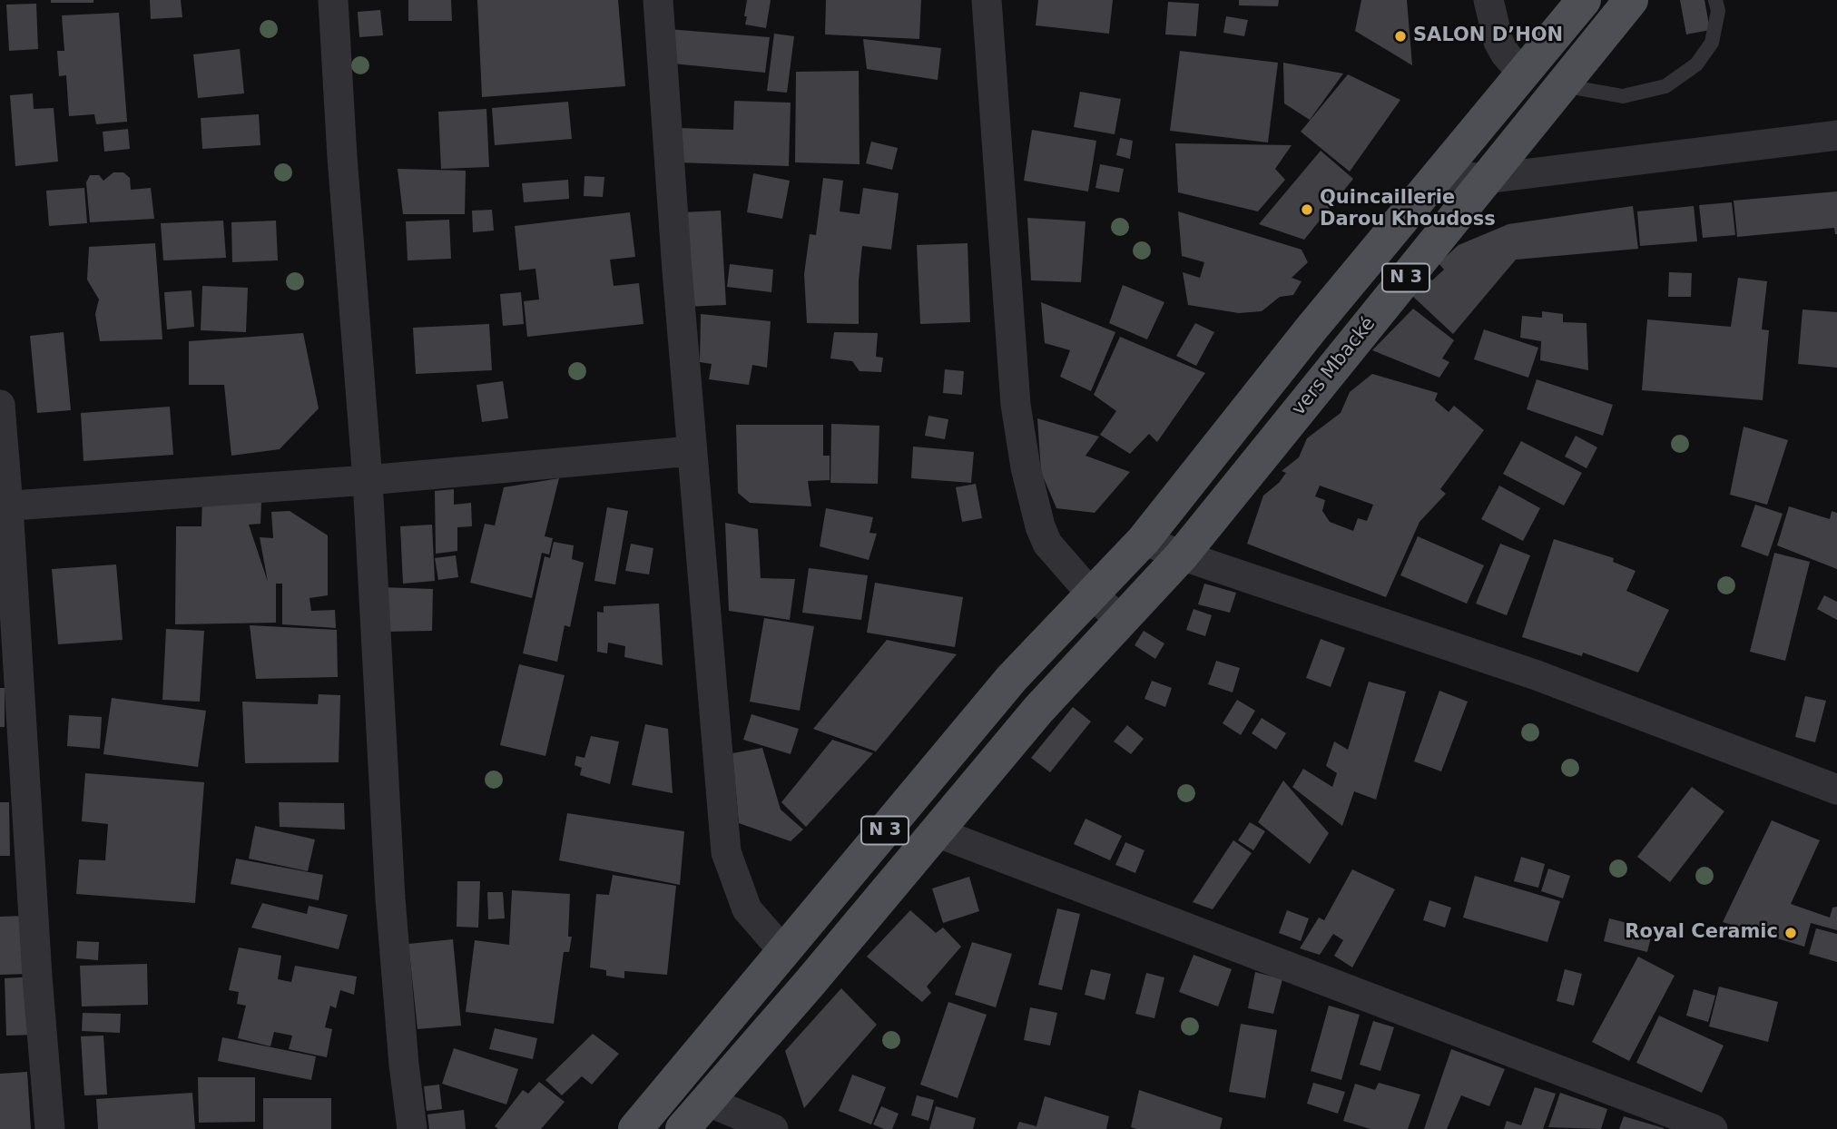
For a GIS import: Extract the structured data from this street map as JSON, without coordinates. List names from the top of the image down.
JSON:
{
  "streets": {
    "main road": ["N 3", "vers Mbacké"]
  },
  "crossings": [
    ["N 3", "vers Mbacké"]
  ],
  "places": ["SALON D’HON", "Quincaillerie Darou Khoudoss", "Royal Ceramic"]
}
